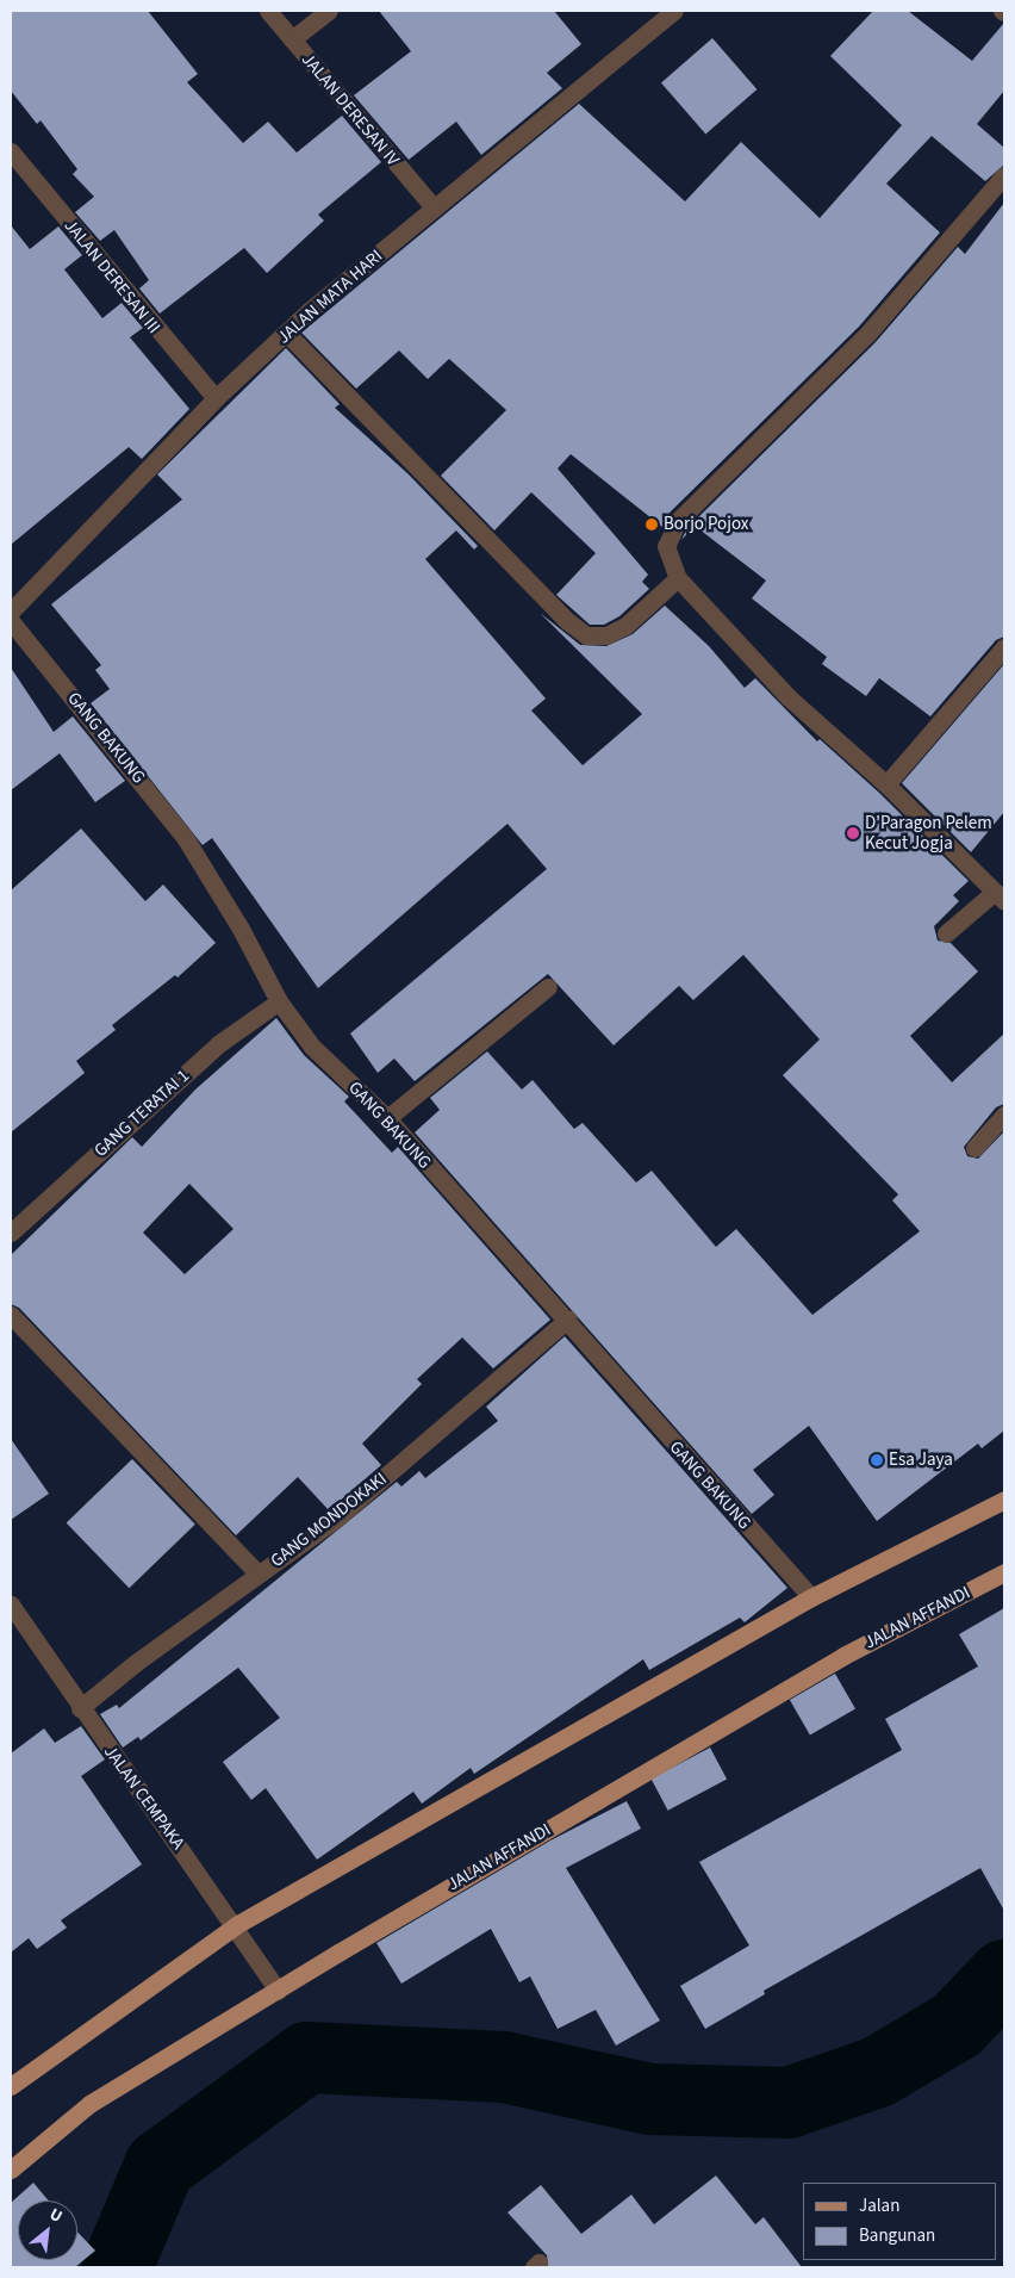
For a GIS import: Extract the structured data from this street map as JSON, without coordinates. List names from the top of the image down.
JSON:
{
  "streets": {
    "main road": ["JALAN AFFANDI"],
    "street": [
      "JALAN DERESAN IV",
      "JALAN DERESAN III",
      "JALAN MATA HARI",
      "GANG BAKUNG",
      "GANG TERATAI 1",
      "GANG MONDOKAKI",
      "JALAN CEMPAKA"
    ]
  },
  "crossings": [
    ["JALAN DERESAN IV", "JALAN MATA HARI"],
    ["JALAN DERESAN III", "JALAN MATA HARI"],
    ["GANG BAKUNG", "GANG TERATAI 1"],
    ["GANG BAKUNG", "GANG MONDOKAKI"],
    ["GANG MONDOKAKI", "JALAN CEMPAKA"],
    ["JALAN AFFANDI", "JALAN CEMPAKA"]
  ],
  "places": ["Borjo Pojox", "D'Paragon Pelem Kecut Jogja", "Esa Jaya"],
  "legend": ["Jalan", "Bangunan"],
  "north": "top right"
}
